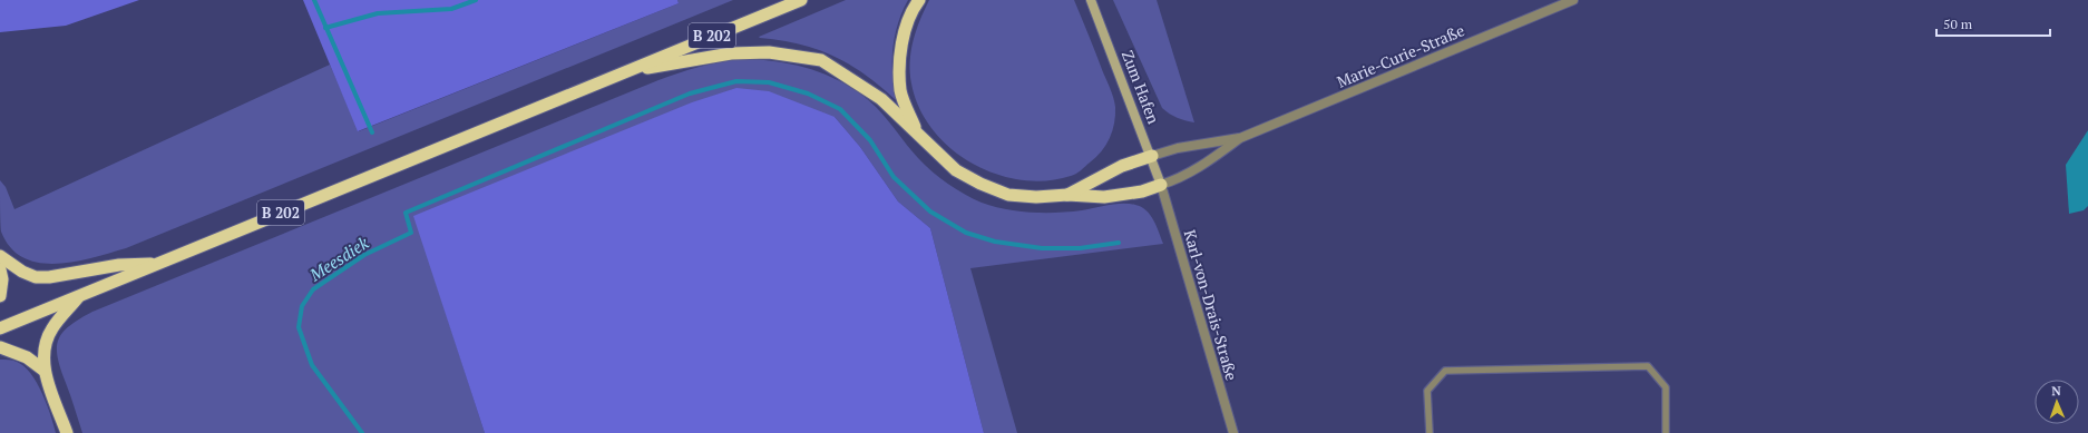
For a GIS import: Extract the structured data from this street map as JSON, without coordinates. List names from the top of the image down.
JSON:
{
  "streets": {
    "highway": ["B 202"],
    "main road": ["Zum Hafen"],
    "street": ["Marie-Curie-Straße", "Karl-von-Drais-Straße"]
  },
  "crossings": [
    ["Marie-Curie-Straße", "Zum Hafen"],
    ["Marie-Curie-Straße", "Karl-von-Drais-Straße"],
    ["Zum Hafen", "Karl-von-Drais-Straße"]
  ],
  "water": ["Meesdiek"],
  "scale_bar": "50 m",
  "north": "top"
}
